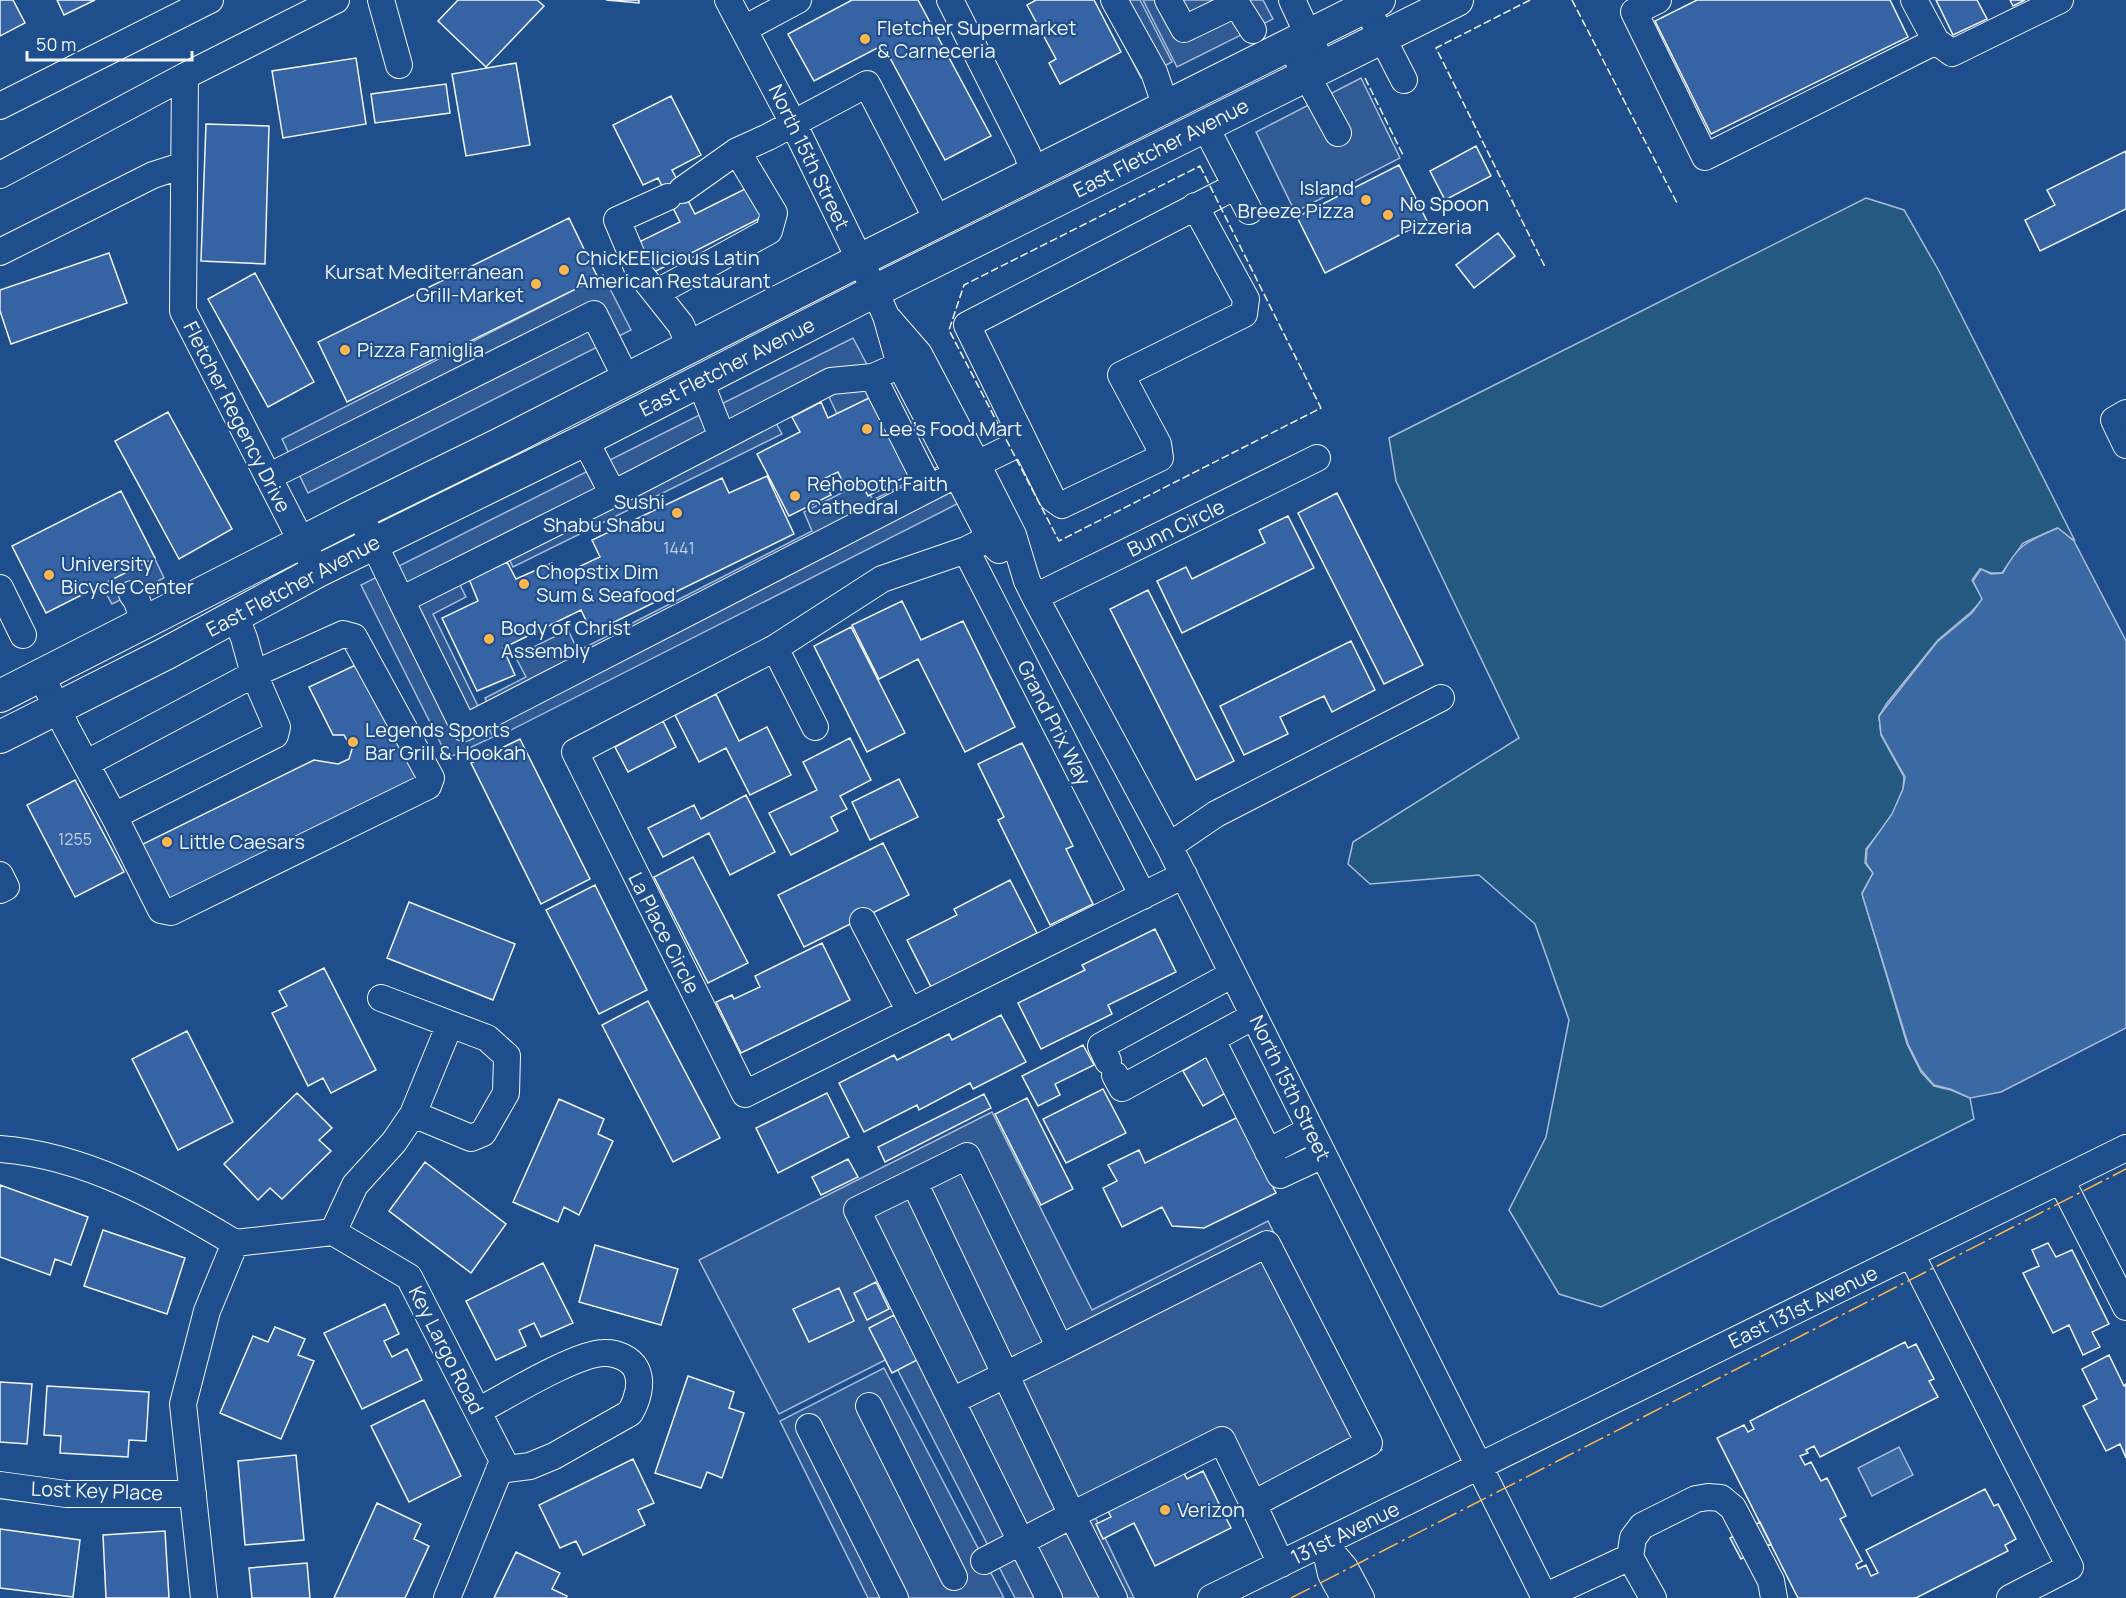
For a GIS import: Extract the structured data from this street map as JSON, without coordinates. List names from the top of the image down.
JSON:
{
  "streets": {
    "main road": ["East Fletcher Avenue"],
    "street": [
      "North 15th Street",
      "Fletcher Regency Drive",
      "Bunn Circle",
      "Grand Prix Way",
      "La Place Circle",
      "East 131st Avenue",
      "Key Largo Road",
      "Lost Key Place",
      "131st Avenue"
    ]
  },
  "crossings": [
    ["East Fletcher Avenue", "North 15th Street"],
    ["East Fletcher Avenue", "Fletcher Regency Drive"],
    ["North 15th Street", "Bunn Circle"],
    ["North 15th Street", "La Place Circle"],
    ["North 15th Street", "East 131st Avenue"],
    ["North 15th Street", "131st Avenue"],
    ["Grand Prix Way", "La Place Circle"],
    ["East 131st Avenue", "131st Avenue"]
  ],
  "places": [
    "Fletcher Supermarket & Carneceria",
    "Island Breeze Pizza",
    "No Spoon Pizzeria",
    "ChickEElicious Latin American Restaurant",
    "Kursat Mediterranean Grill-Market",
    "Pizza Famiglia",
    "Lee's Food Mart",
    "Rehoboth Faith Cathedral",
    "Sushi Shabu Shabu",
    "University Bicycle Center",
    "Chopstix Dim Sum & Seafood",
    "Body of Christ Assembly",
    "Legends Sports Bar Grill & Hookah",
    "Little Caesars",
    "Verizon"
  ],
  "house_numbers": ["1441", "1255"],
  "scale_bar": "50 m"
}
